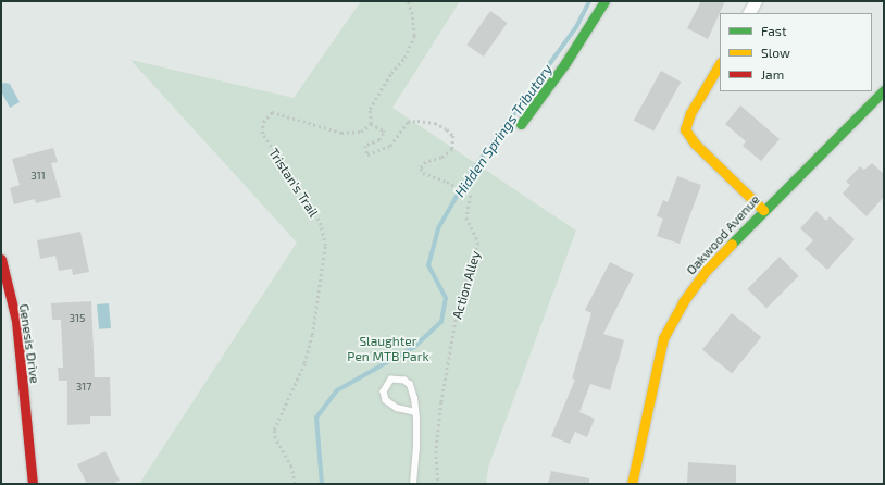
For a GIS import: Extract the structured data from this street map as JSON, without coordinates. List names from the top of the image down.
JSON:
{
  "streets": {
    "street": ["Oakwood Avenue", "Genesis Drive"],
    "path": ["Tristan's Trail", "Action Alley"]
  },
  "crossings": [
    ["Tristan's Trail", "Action Alley"]
  ],
  "water": ["Hidden Springs Tributary"],
  "parks": ["Slaughter Pen MTB Park"],
  "house_numbers": ["311", "315", "317"],
  "legend": ["Fast", "Slow", "Jam"]
}
